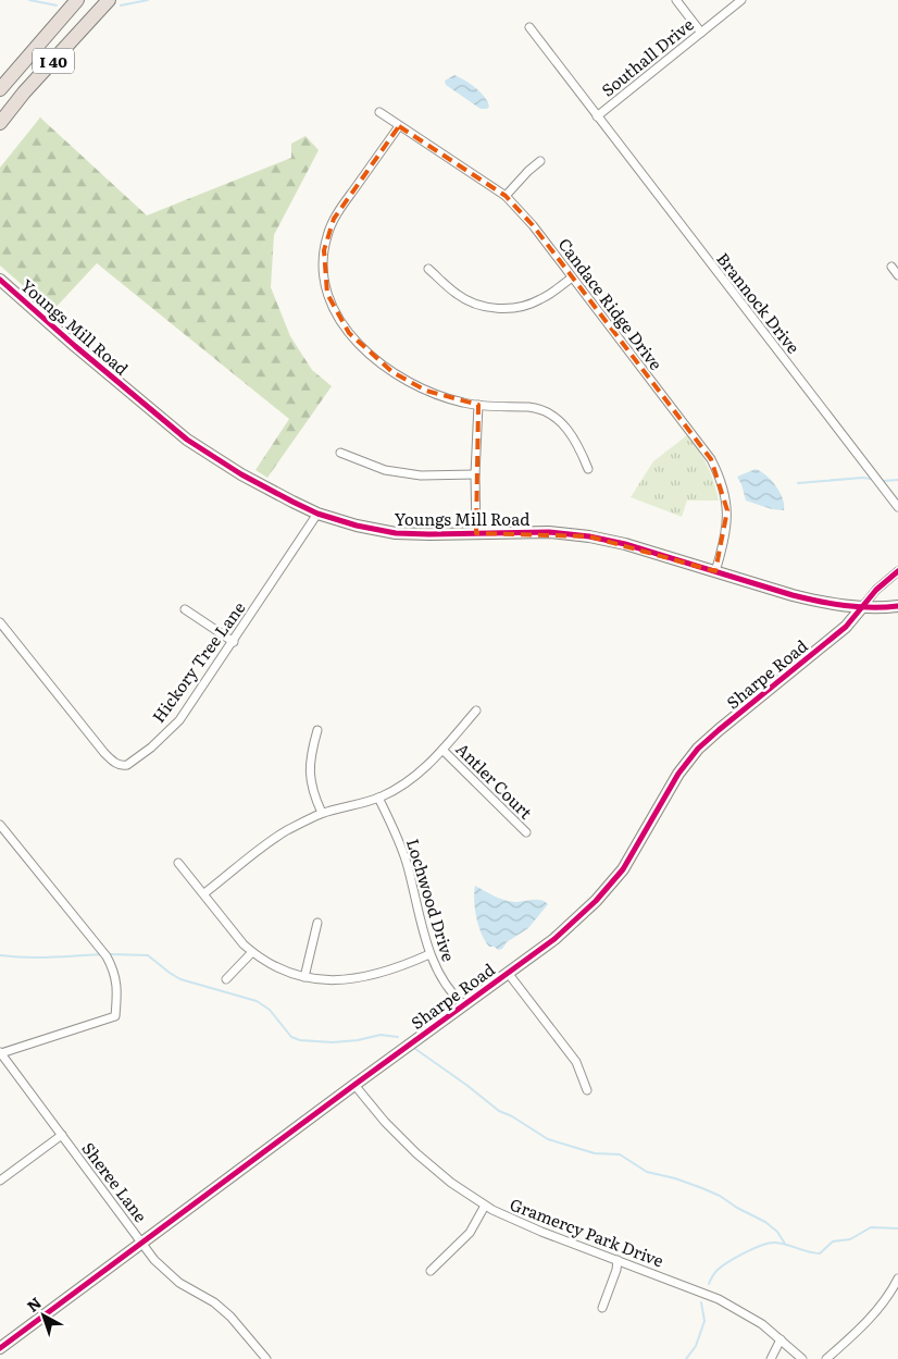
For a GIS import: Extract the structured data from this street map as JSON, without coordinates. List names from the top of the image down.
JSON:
{
  "streets": {
    "highway": ["I 40"],
    "street": [
      "Southall Drive",
      "Brannock Drive",
      "Candace Ridge Drive",
      "Youngs Mill Road",
      "Hickory Tree Lane",
      "Sharpe Road",
      "Antler Court",
      "Lochwood Drive",
      "Sheree Lane",
      "Gramercy Park Drive"
    ]
  },
  "crossings": [
    ["Southall Drive", "Brannock Drive"],
    ["Candace Ridge Drive", "Youngs Mill Road"],
    ["Youngs Mill Road", "Hickory Tree Lane"],
    ["Youngs Mill Road", "Sharpe Road"],
    ["Sharpe Road", "Lochwood Drive"],
    ["Sharpe Road", "Sheree Lane"],
    ["Sharpe Road", "Gramercy Park Drive"]
  ],
  "north": "top left"
}
